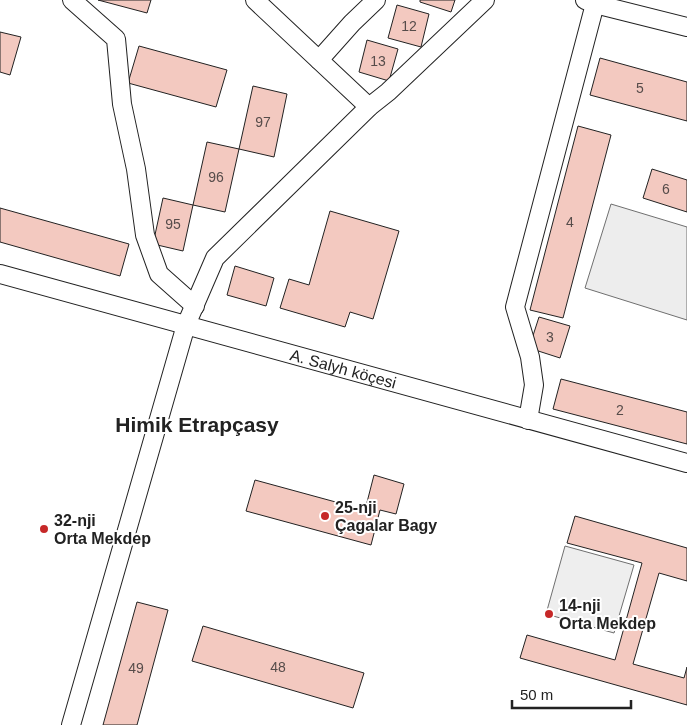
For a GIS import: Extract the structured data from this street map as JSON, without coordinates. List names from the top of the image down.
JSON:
{
  "streets": {
    "street": ["A. Salyh köçesi"]
  },
  "districts": ["Himik Etrapçasy"],
  "places": ["25-nji Çagalar Bagy", "32-nji Orta Mekdep", "14-nji Orta Mekdep"],
  "house_numbers": [
    "12",
    "13",
    "5",
    "97",
    "96",
    "6",
    "4",
    "95",
    "3",
    "2",
    "48",
    "49"
  ],
  "scale_bar": "50 m"
}
